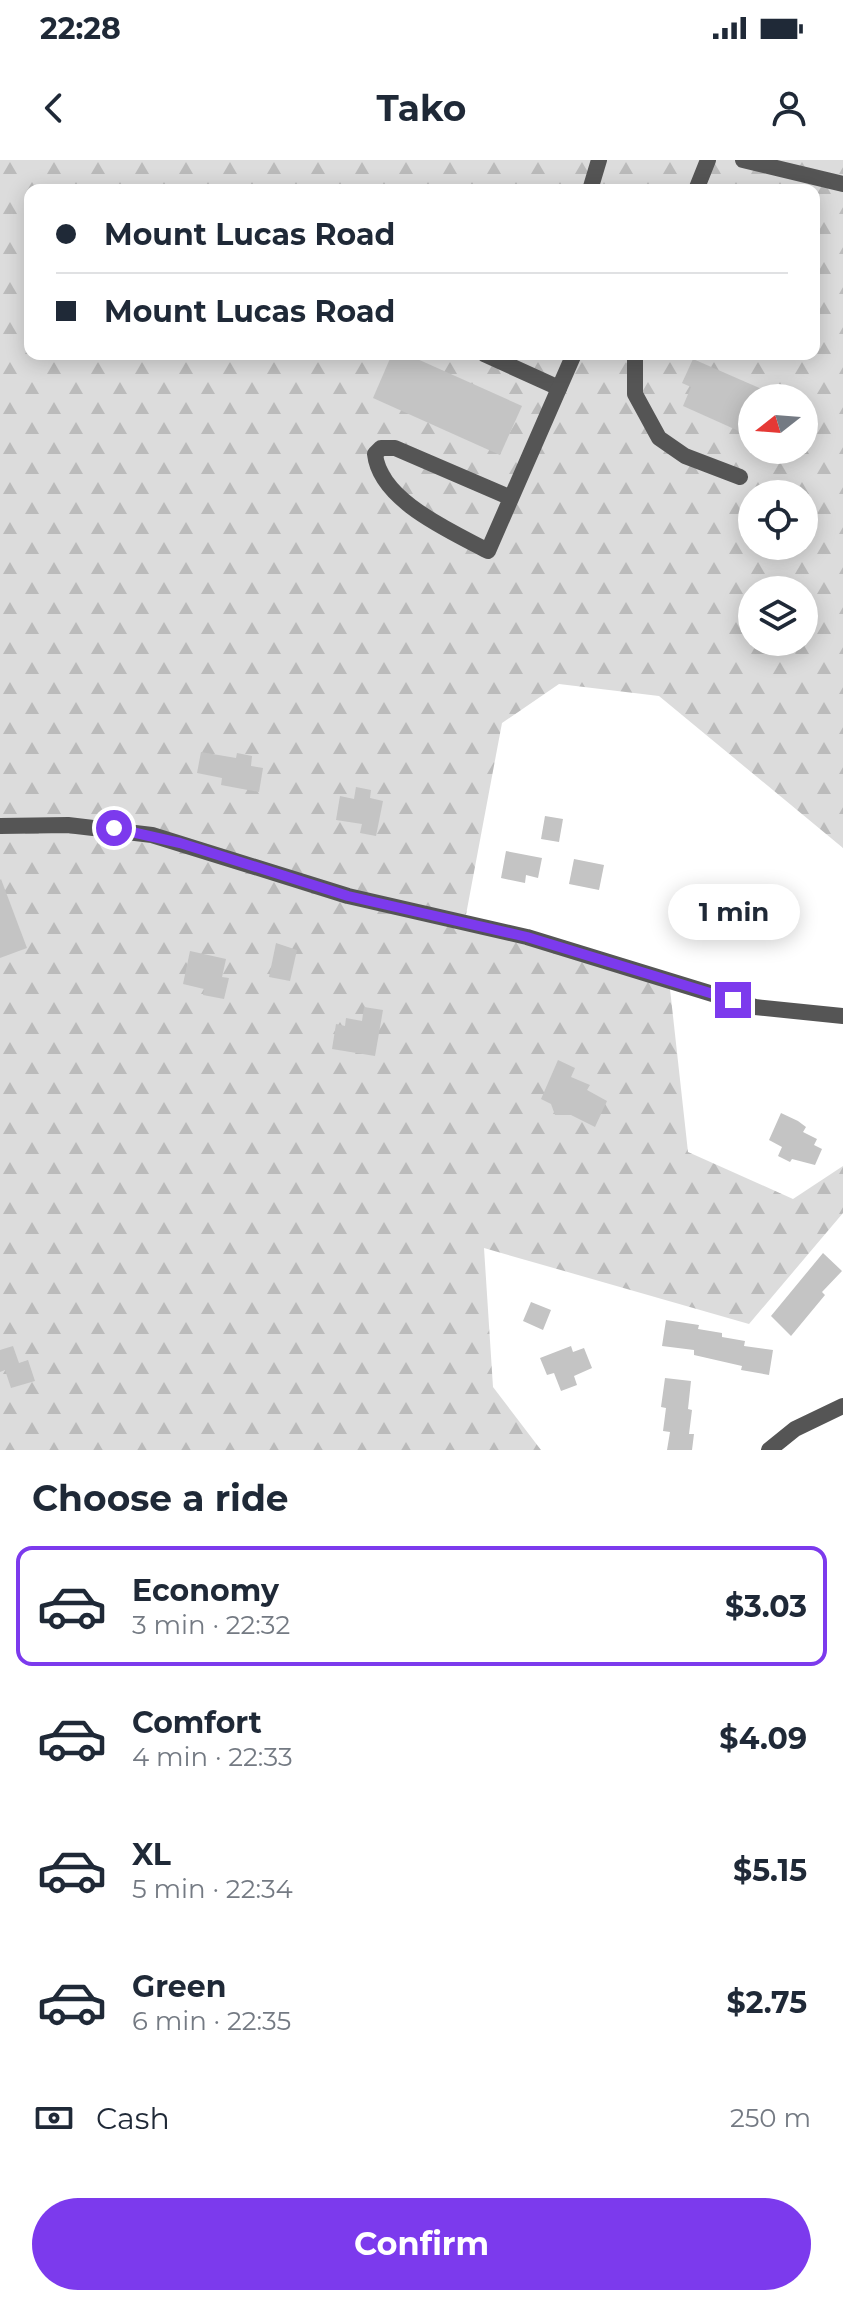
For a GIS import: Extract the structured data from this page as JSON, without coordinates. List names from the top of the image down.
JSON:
{
  "north": "left",
  "page": {
    "status": "22:28",
    "header": "Tako",
    "banner": ["Mount Lucas Road", "Mount Lucas Road"],
    "bubble": "1 min",
    "heading": "Choose a ride",
    "list": [
      {
        "name": "Economy",
        "note": "3 min · 22:32",
        "value": "$3.03"
      },
      {
        "name": "Comfort",
        "note": "4 min · 22:33",
        "value": "$4.09"
      },
      {
        "name": "XL",
        "note": "5 min · 22:34",
        "value": "$5.15"
      },
      {
        "name": "Green",
        "note": "6 min · 22:35",
        "value": "$2.75"
      }
    ],
    "pay": ["Cash", "250 m"],
    "buttons": "Confirm"
  }
}
